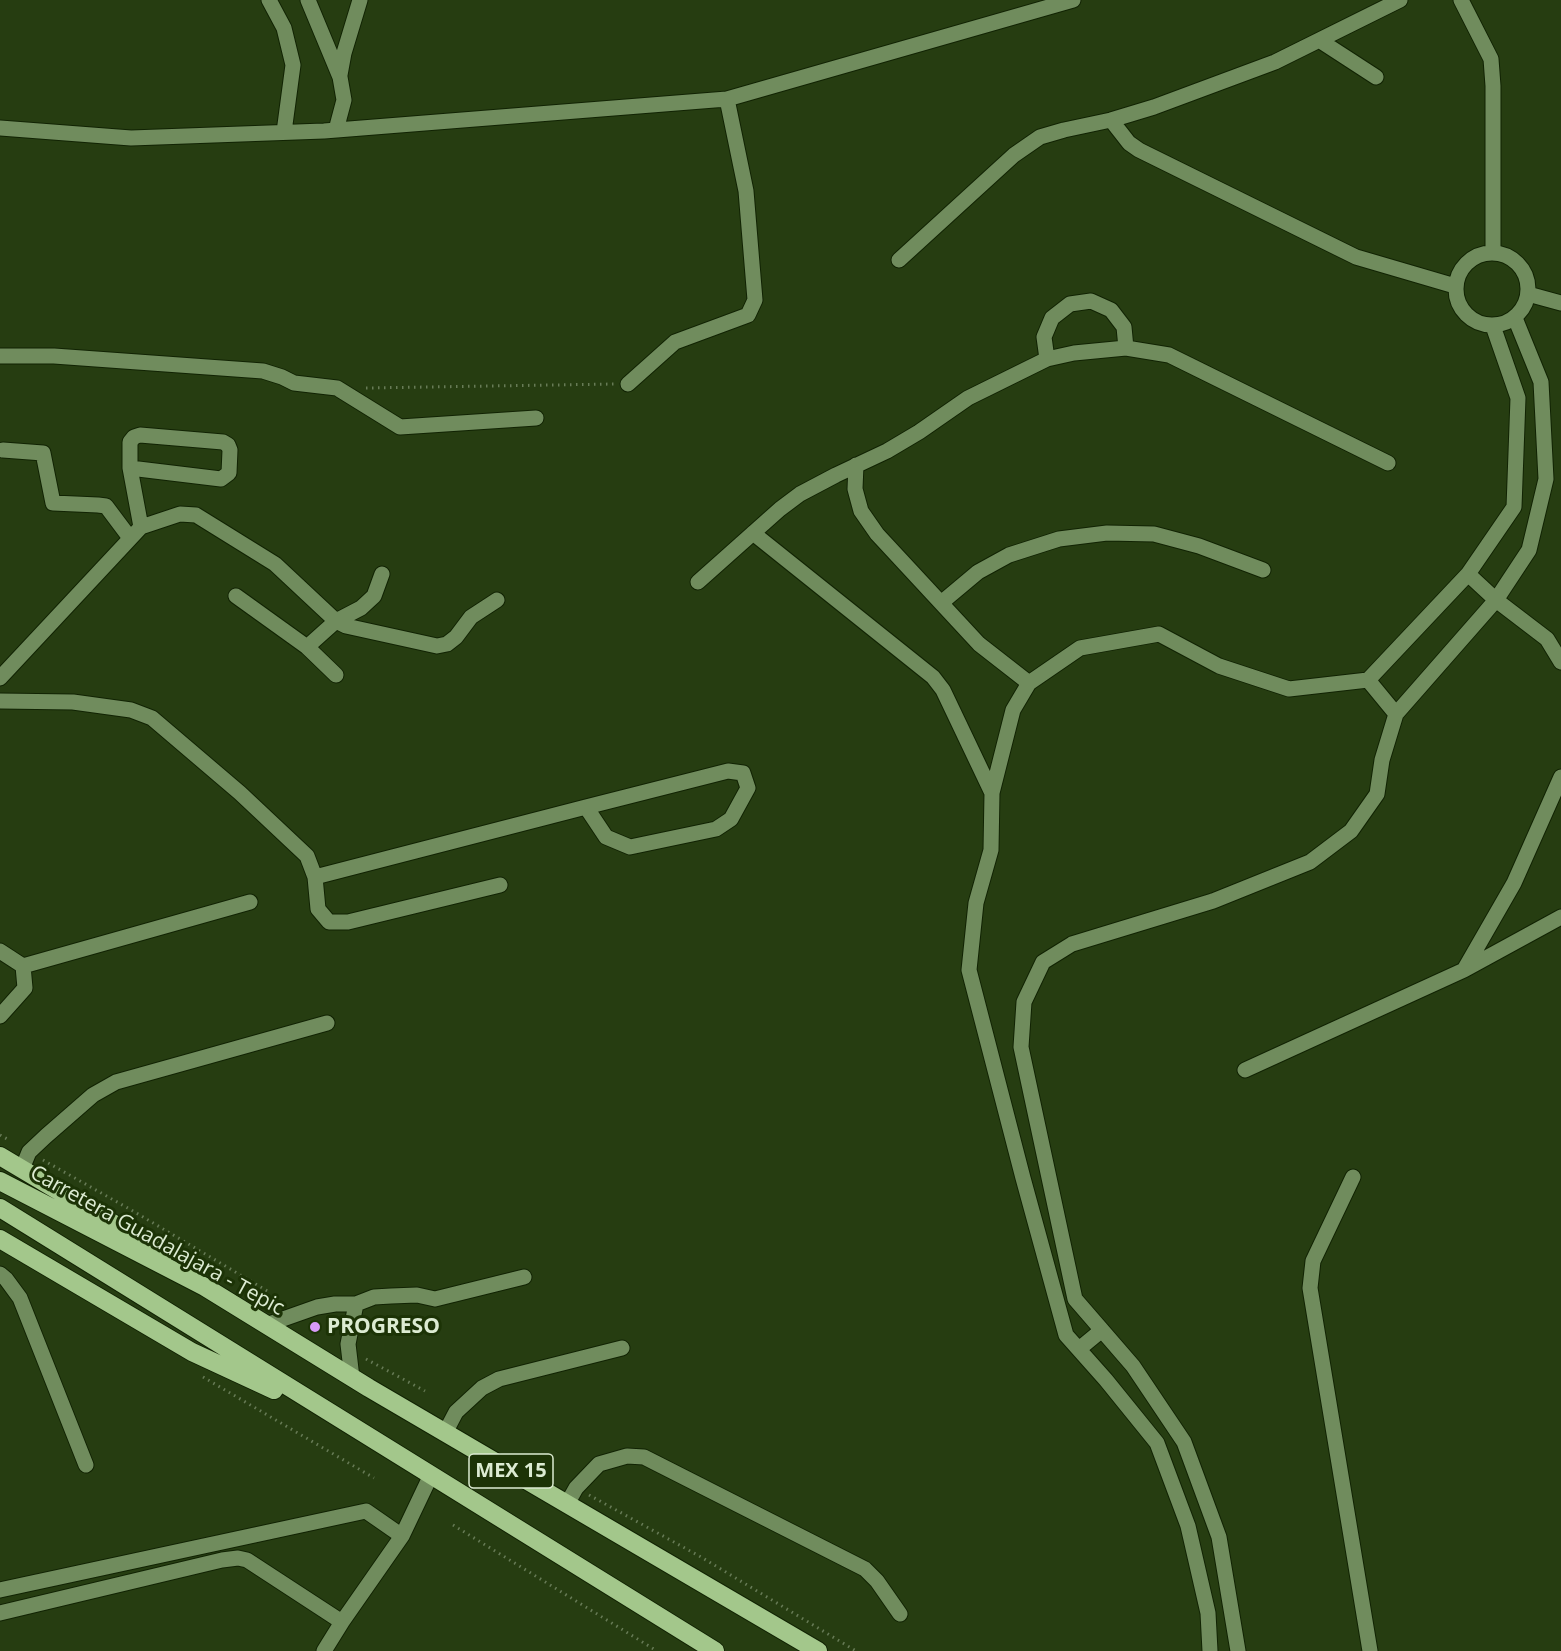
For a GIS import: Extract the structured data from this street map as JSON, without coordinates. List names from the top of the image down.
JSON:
{
  "streets": {
    "highway": ["Carretera Guadalajara - Tepic", "MEX 15"]
  },
  "places": ["PROGRESO"]
}
